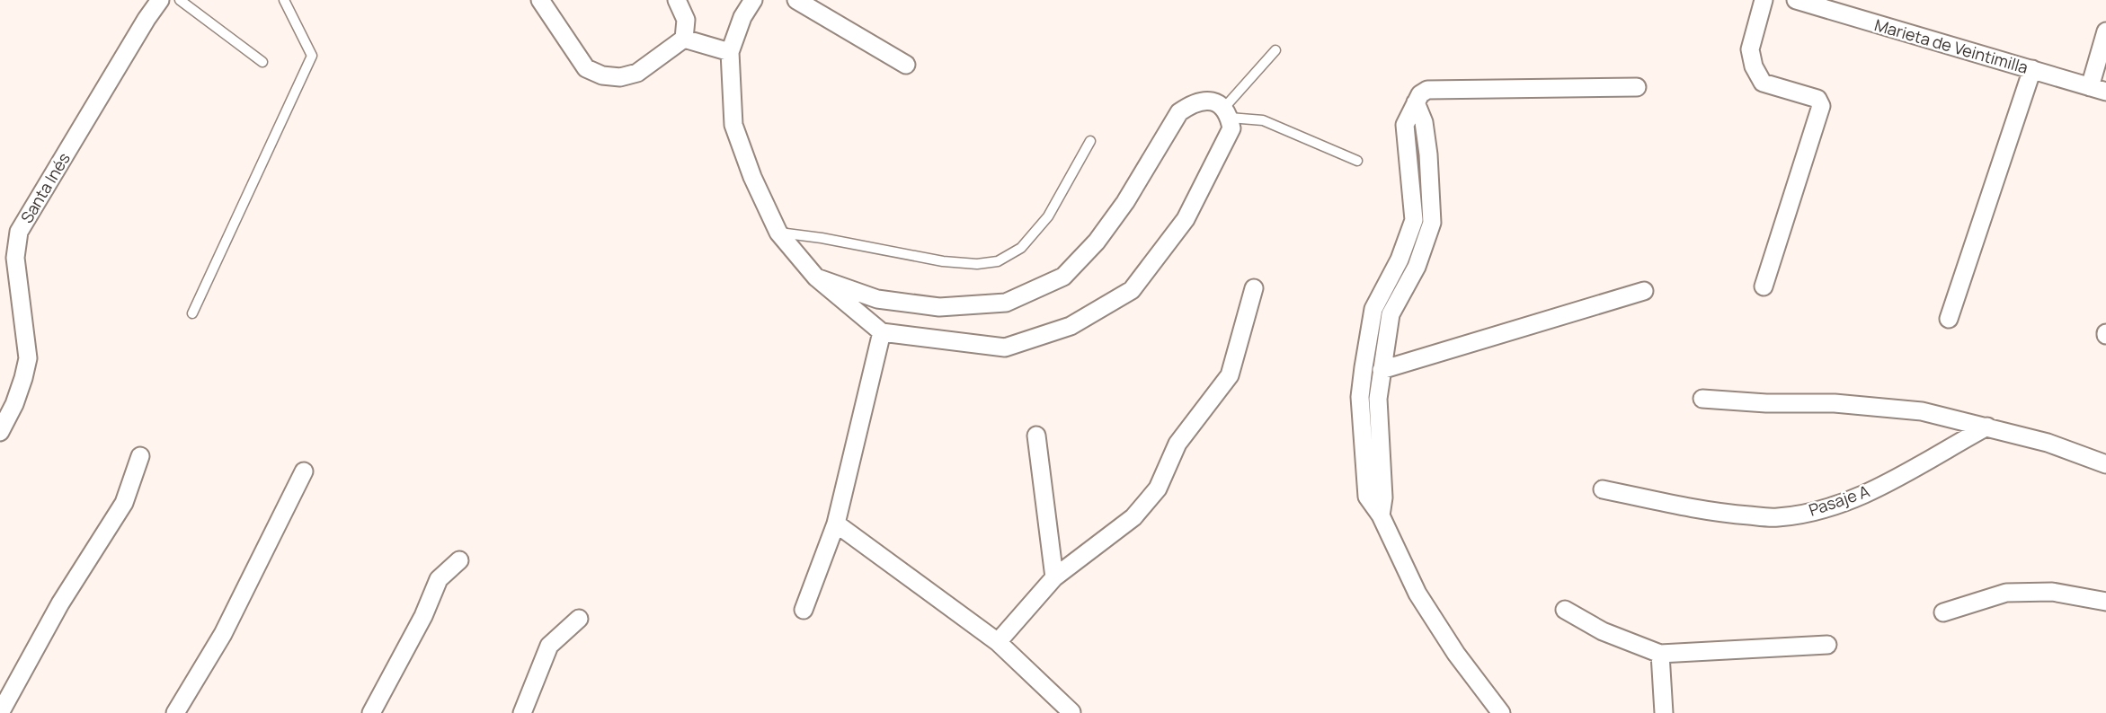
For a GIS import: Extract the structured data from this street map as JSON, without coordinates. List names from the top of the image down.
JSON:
{
  "streets": {
    "street": ["Marieta de Veintimilla", "Santa Inés", "Pasaje A"]
  }
}
